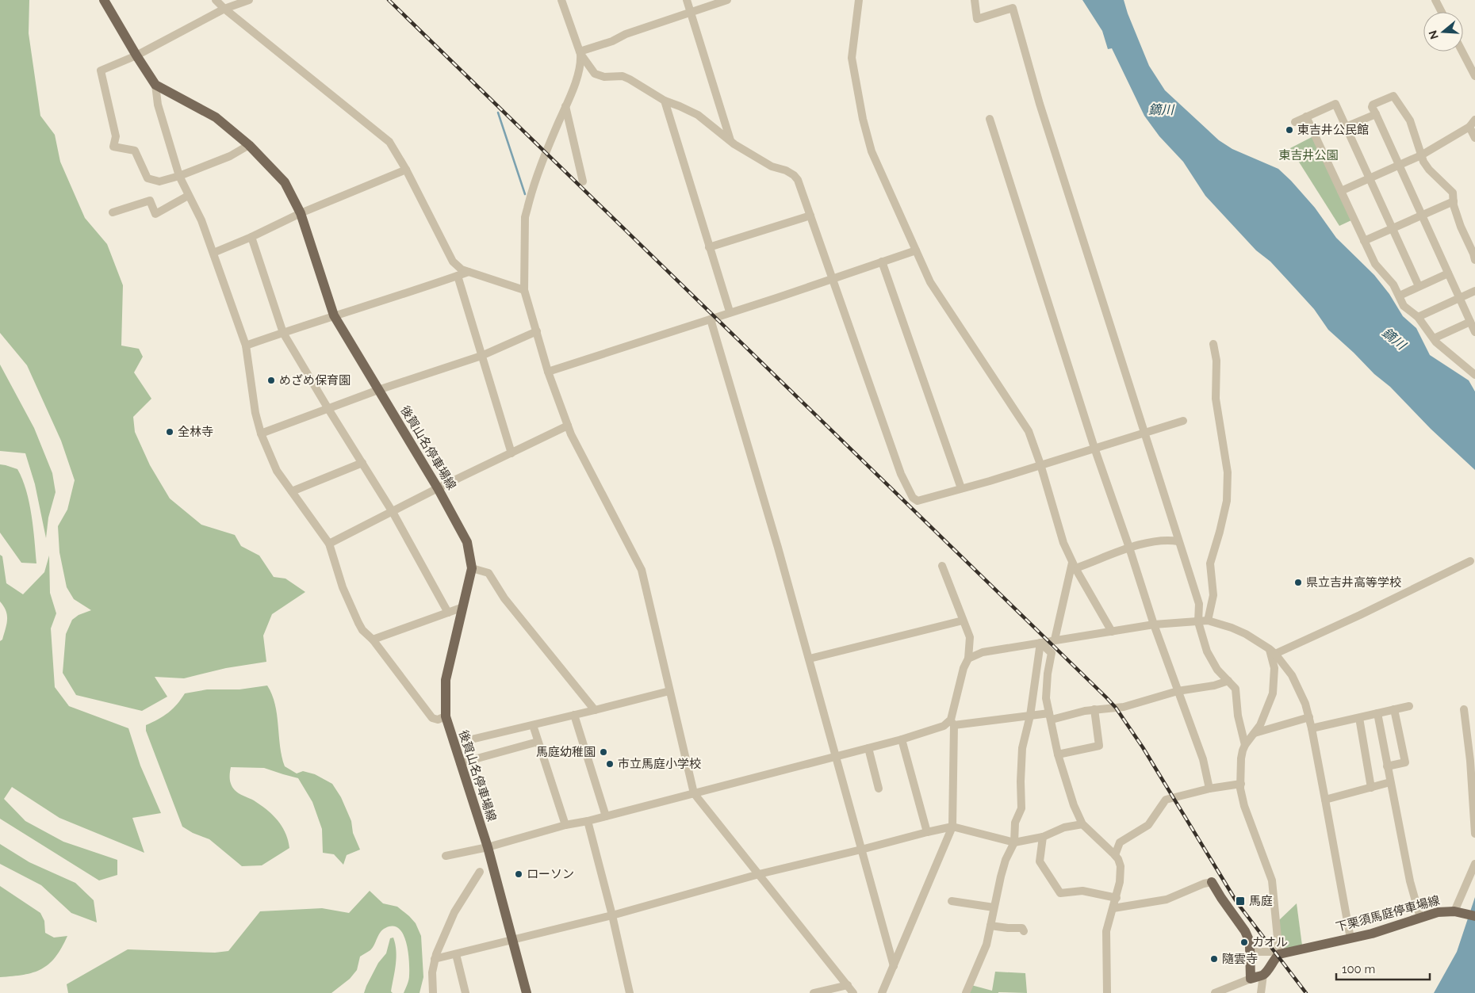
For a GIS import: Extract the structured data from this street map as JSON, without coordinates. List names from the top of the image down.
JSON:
{
  "streets": {
    "main road": ["後賀山名停車場線", "下栗須馬庭停車場線"]
  },
  "water": ["鏑川"],
  "parks": ["東吉井公園"],
  "places": {
    "other": [
      "東吉井公民館",
      "めざめ保育園",
      "全林寺",
      "県立吉井高等学校",
      "馬庭幼稚園",
      "市立馬庭小学校",
      "ローソン",
      "カオル",
      "隨雲寺"
    ],
    "transit": ["馬庭"]
  },
  "scale_bar": "100 m",
  "north": "left"
}
